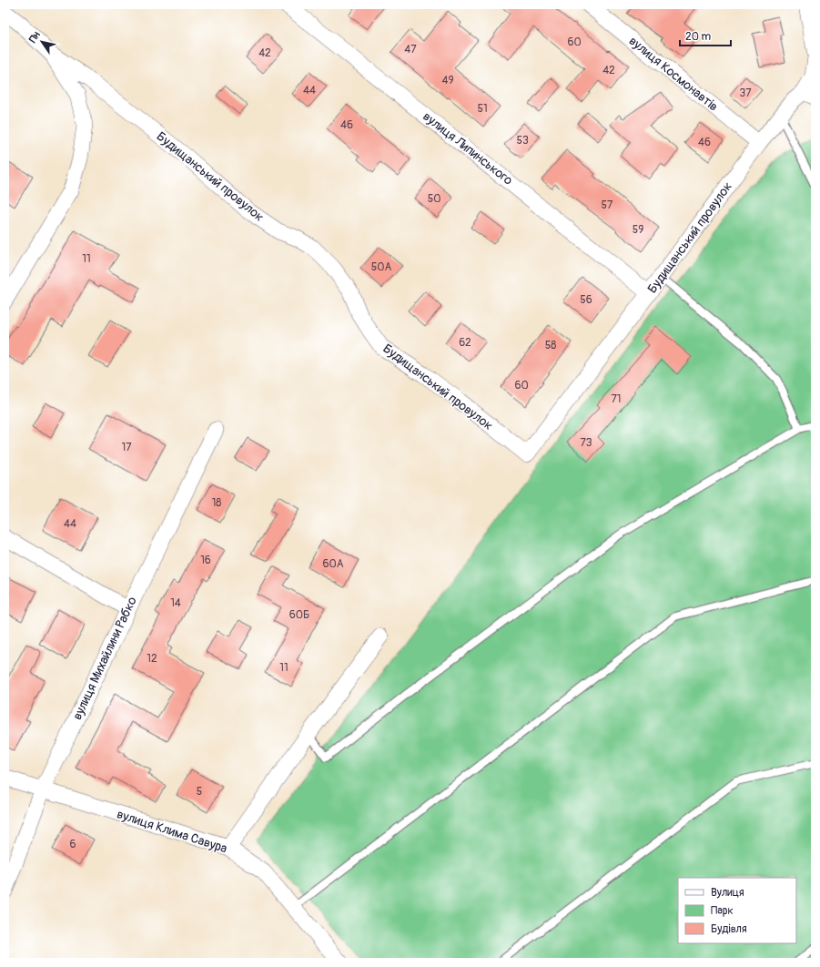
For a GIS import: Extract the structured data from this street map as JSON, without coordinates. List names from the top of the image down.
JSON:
{
  "streets": {
    "street": [
      "вулиця Космонавтів",
      "вулиця Липинського",
      "Будищанський провулок",
      "вулиця Михайлини Рабко",
      "вулиця Клима Савура"
    ]
  },
  "crossings": [
    ["вулиця Космонавтів", "Будищанський провулок"],
    ["вулиця Липинського", "Будищанський провулок"],
    ["вулиця Михайлини Рабко", "вулиця Клима Савура"]
  ],
  "house_numbers": [
    "60",
    "47",
    "42",
    "42",
    "49",
    "44",
    "37",
    "51",
    "46",
    "53",
    "46",
    "50",
    "57",
    "59",
    "11",
    "50А",
    "56",
    "62",
    "58",
    "60",
    "71",
    "73",
    "17",
    "18",
    "44",
    "16",
    "60А",
    "14",
    "60Б",
    "12",
    "11",
    "5",
    "6"
  ],
  "legend": ["Вулиця", "Парк", "Будівля"],
  "scale_bar": "20 m",
  "north": "top left"
}
